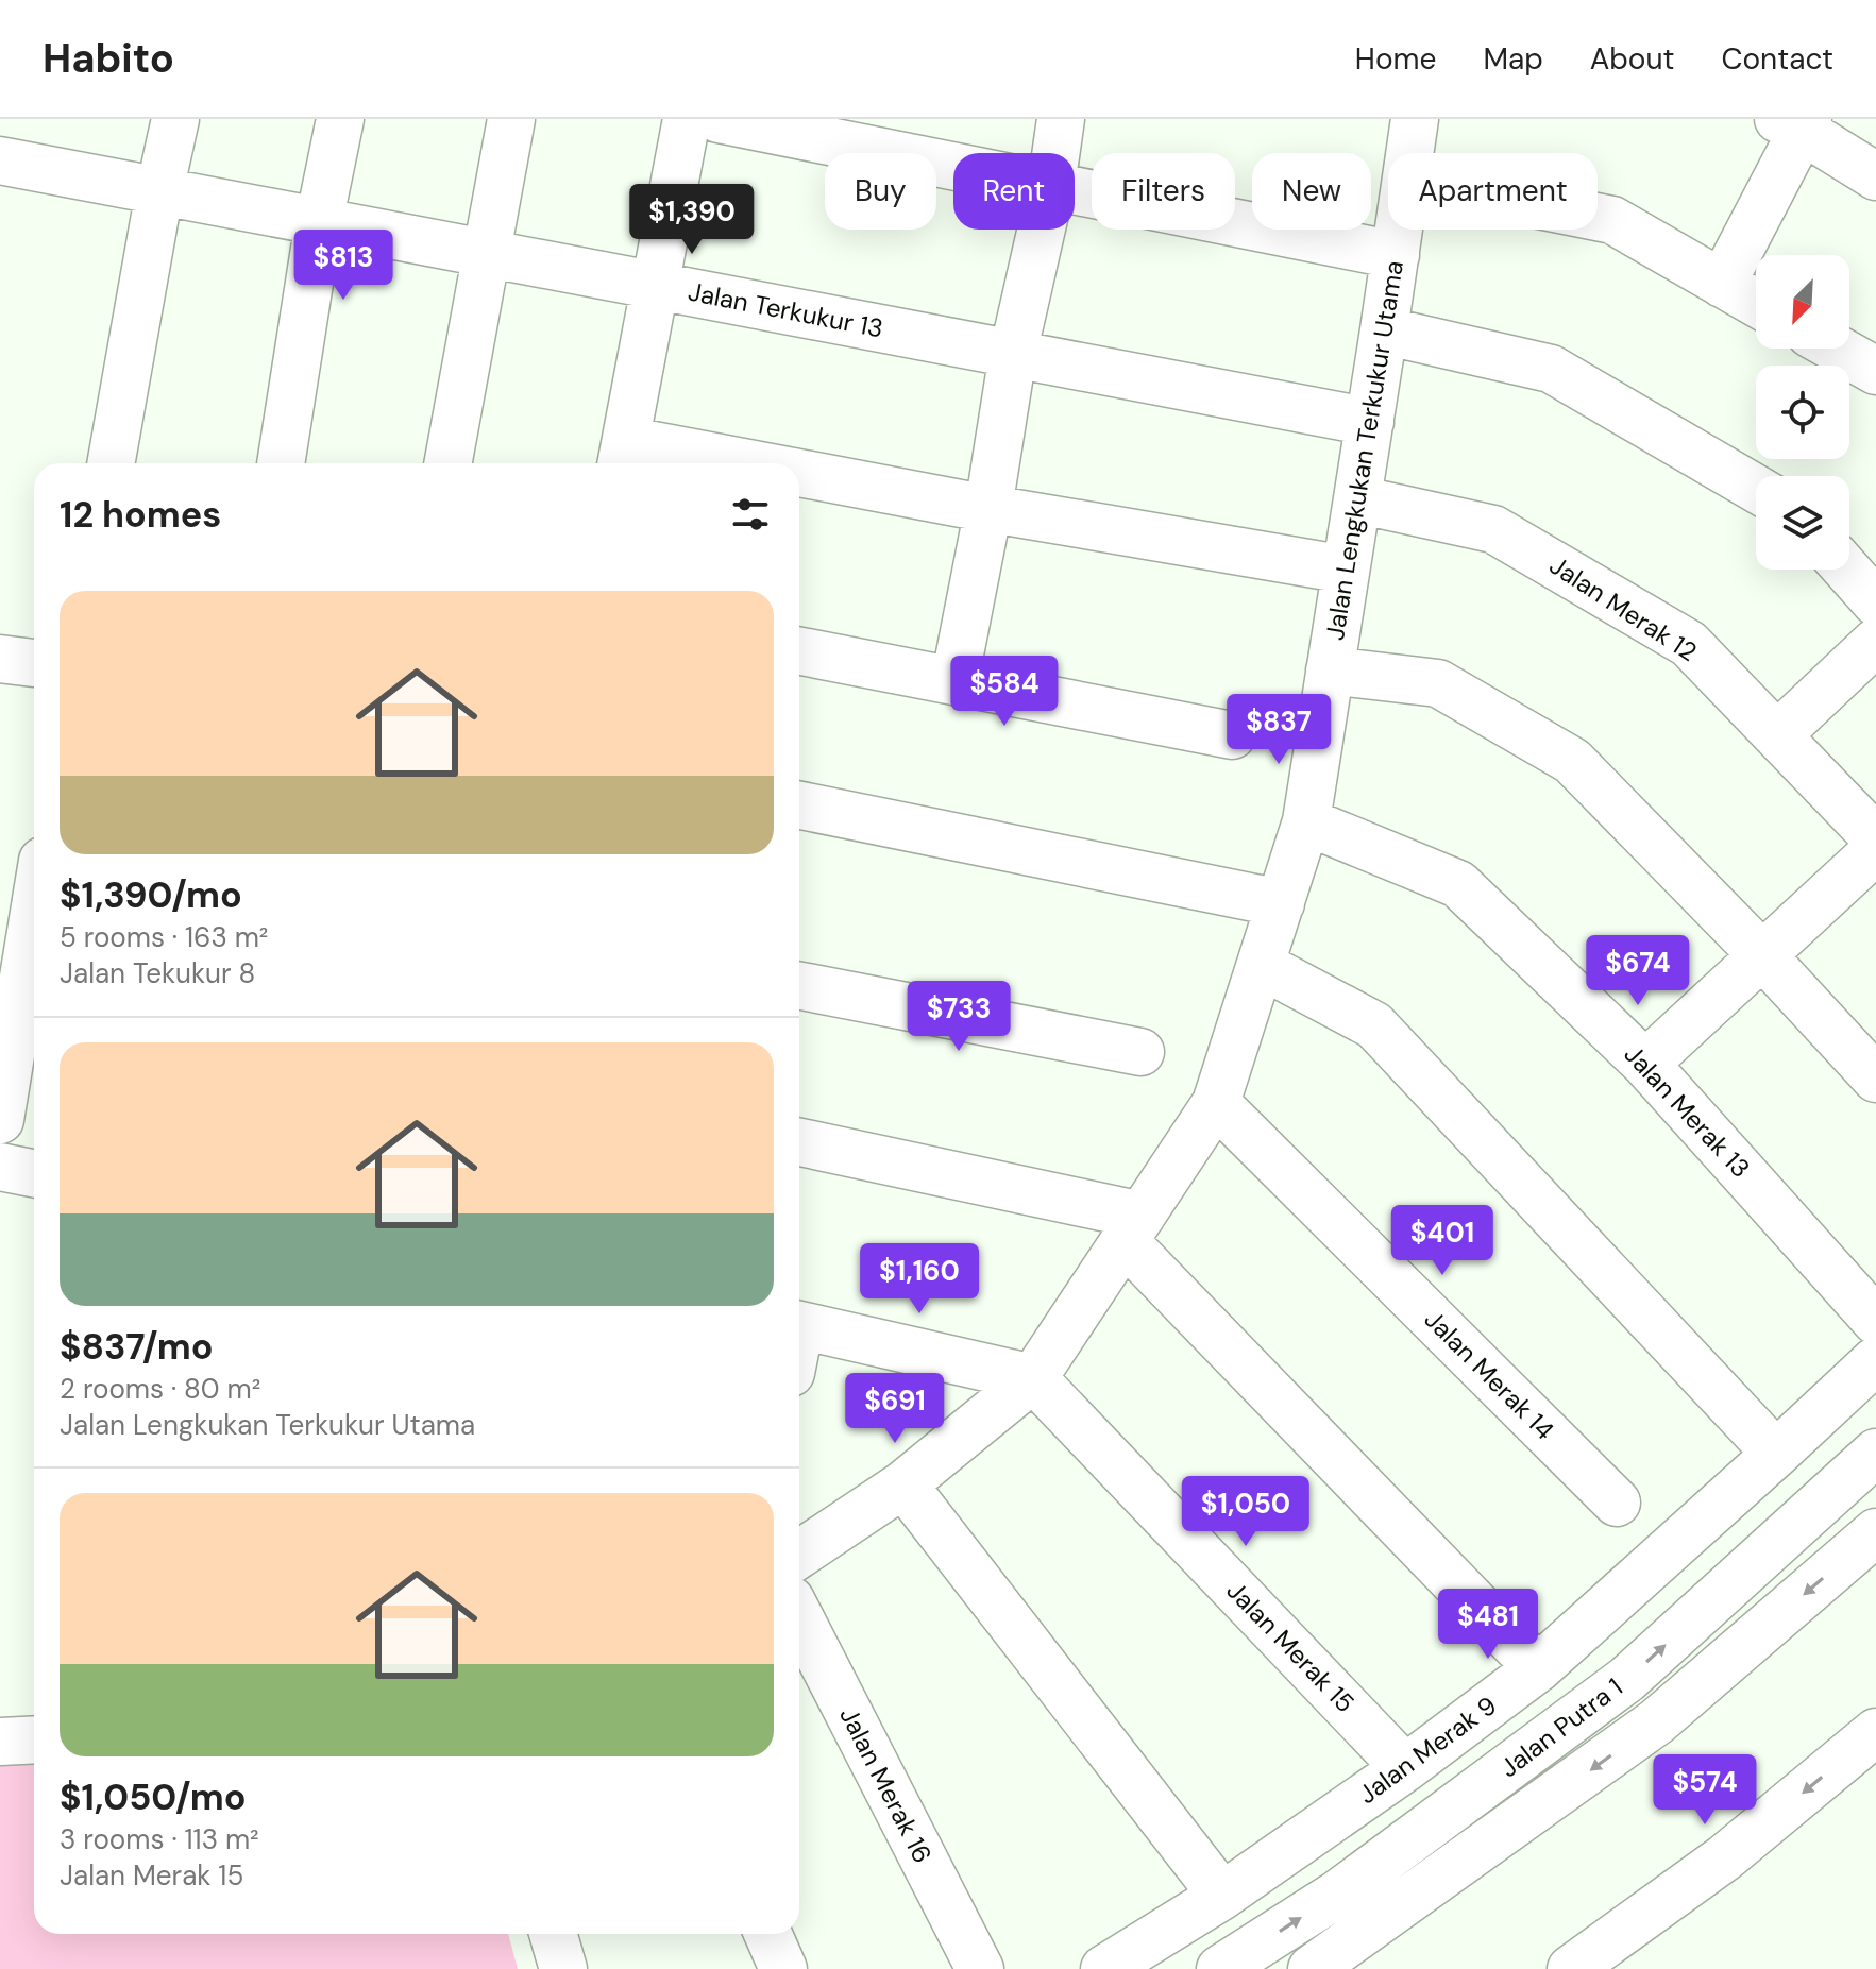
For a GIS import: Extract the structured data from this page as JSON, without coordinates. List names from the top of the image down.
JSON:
{
  "streets": {
    "street": [
      "Jalan Terkukur 13",
      "Jalan Lengkukan Terkukur Utama",
      "Jalan Merak 12",
      "Jalan Merak 13",
      "Jalan Merak 14",
      "Jalan Merak 15",
      "Jalan Putra 1",
      "Jalan Merak 9",
      "Jalan Merak 16"
    ]
  },
  "crossings": [
    ["Jalan Terkukur 13", "Jalan Lengkukan Terkukur Utama"],
    ["Jalan Lengkukan Terkukur Utama", "Jalan Merak 12"],
    ["Jalan Lengkukan Terkukur Utama", "Jalan Merak 13"],
    ["Jalan Lengkukan Terkukur Utama", "Jalan Merak 14"],
    ["Jalan Lengkukan Terkukur Utama", "Jalan Merak 15"],
    ["Jalan Merak 15", "Jalan Merak 9"]
  ],
  "north": "bottom left",
  "page": {
    "header": "Habito",
    "nav": [
      "Home",
      "Map",
      "About",
      "Contact"
    ],
    "chip": [
      "Buy",
      "Rent",
      "Filters",
      "New",
      "Apartment"
    ],
    "price": [
      "$1,390",
      "$813",
      "$584",
      "$837",
      "$674",
      "$733",
      "$401",
      "$1,160",
      "$691",
      "$1,050",
      "$481",
      "$574"
    ],
    "heading": "12 homes",
    "list": [
      {
        "name": "$1,390/mo",
        "note": "5 rooms · 163 m² · Jalan Tekukur 8"
      },
      {
        "name": "$837/mo",
        "note": "2 rooms · 80 m² · Jalan Lengkukan Terkukur Utama"
      },
      {
        "name": "$1,050/mo",
        "note": "3 rooms · 113 m² · Jalan Merak 15"
      }
    ]
  }
}
